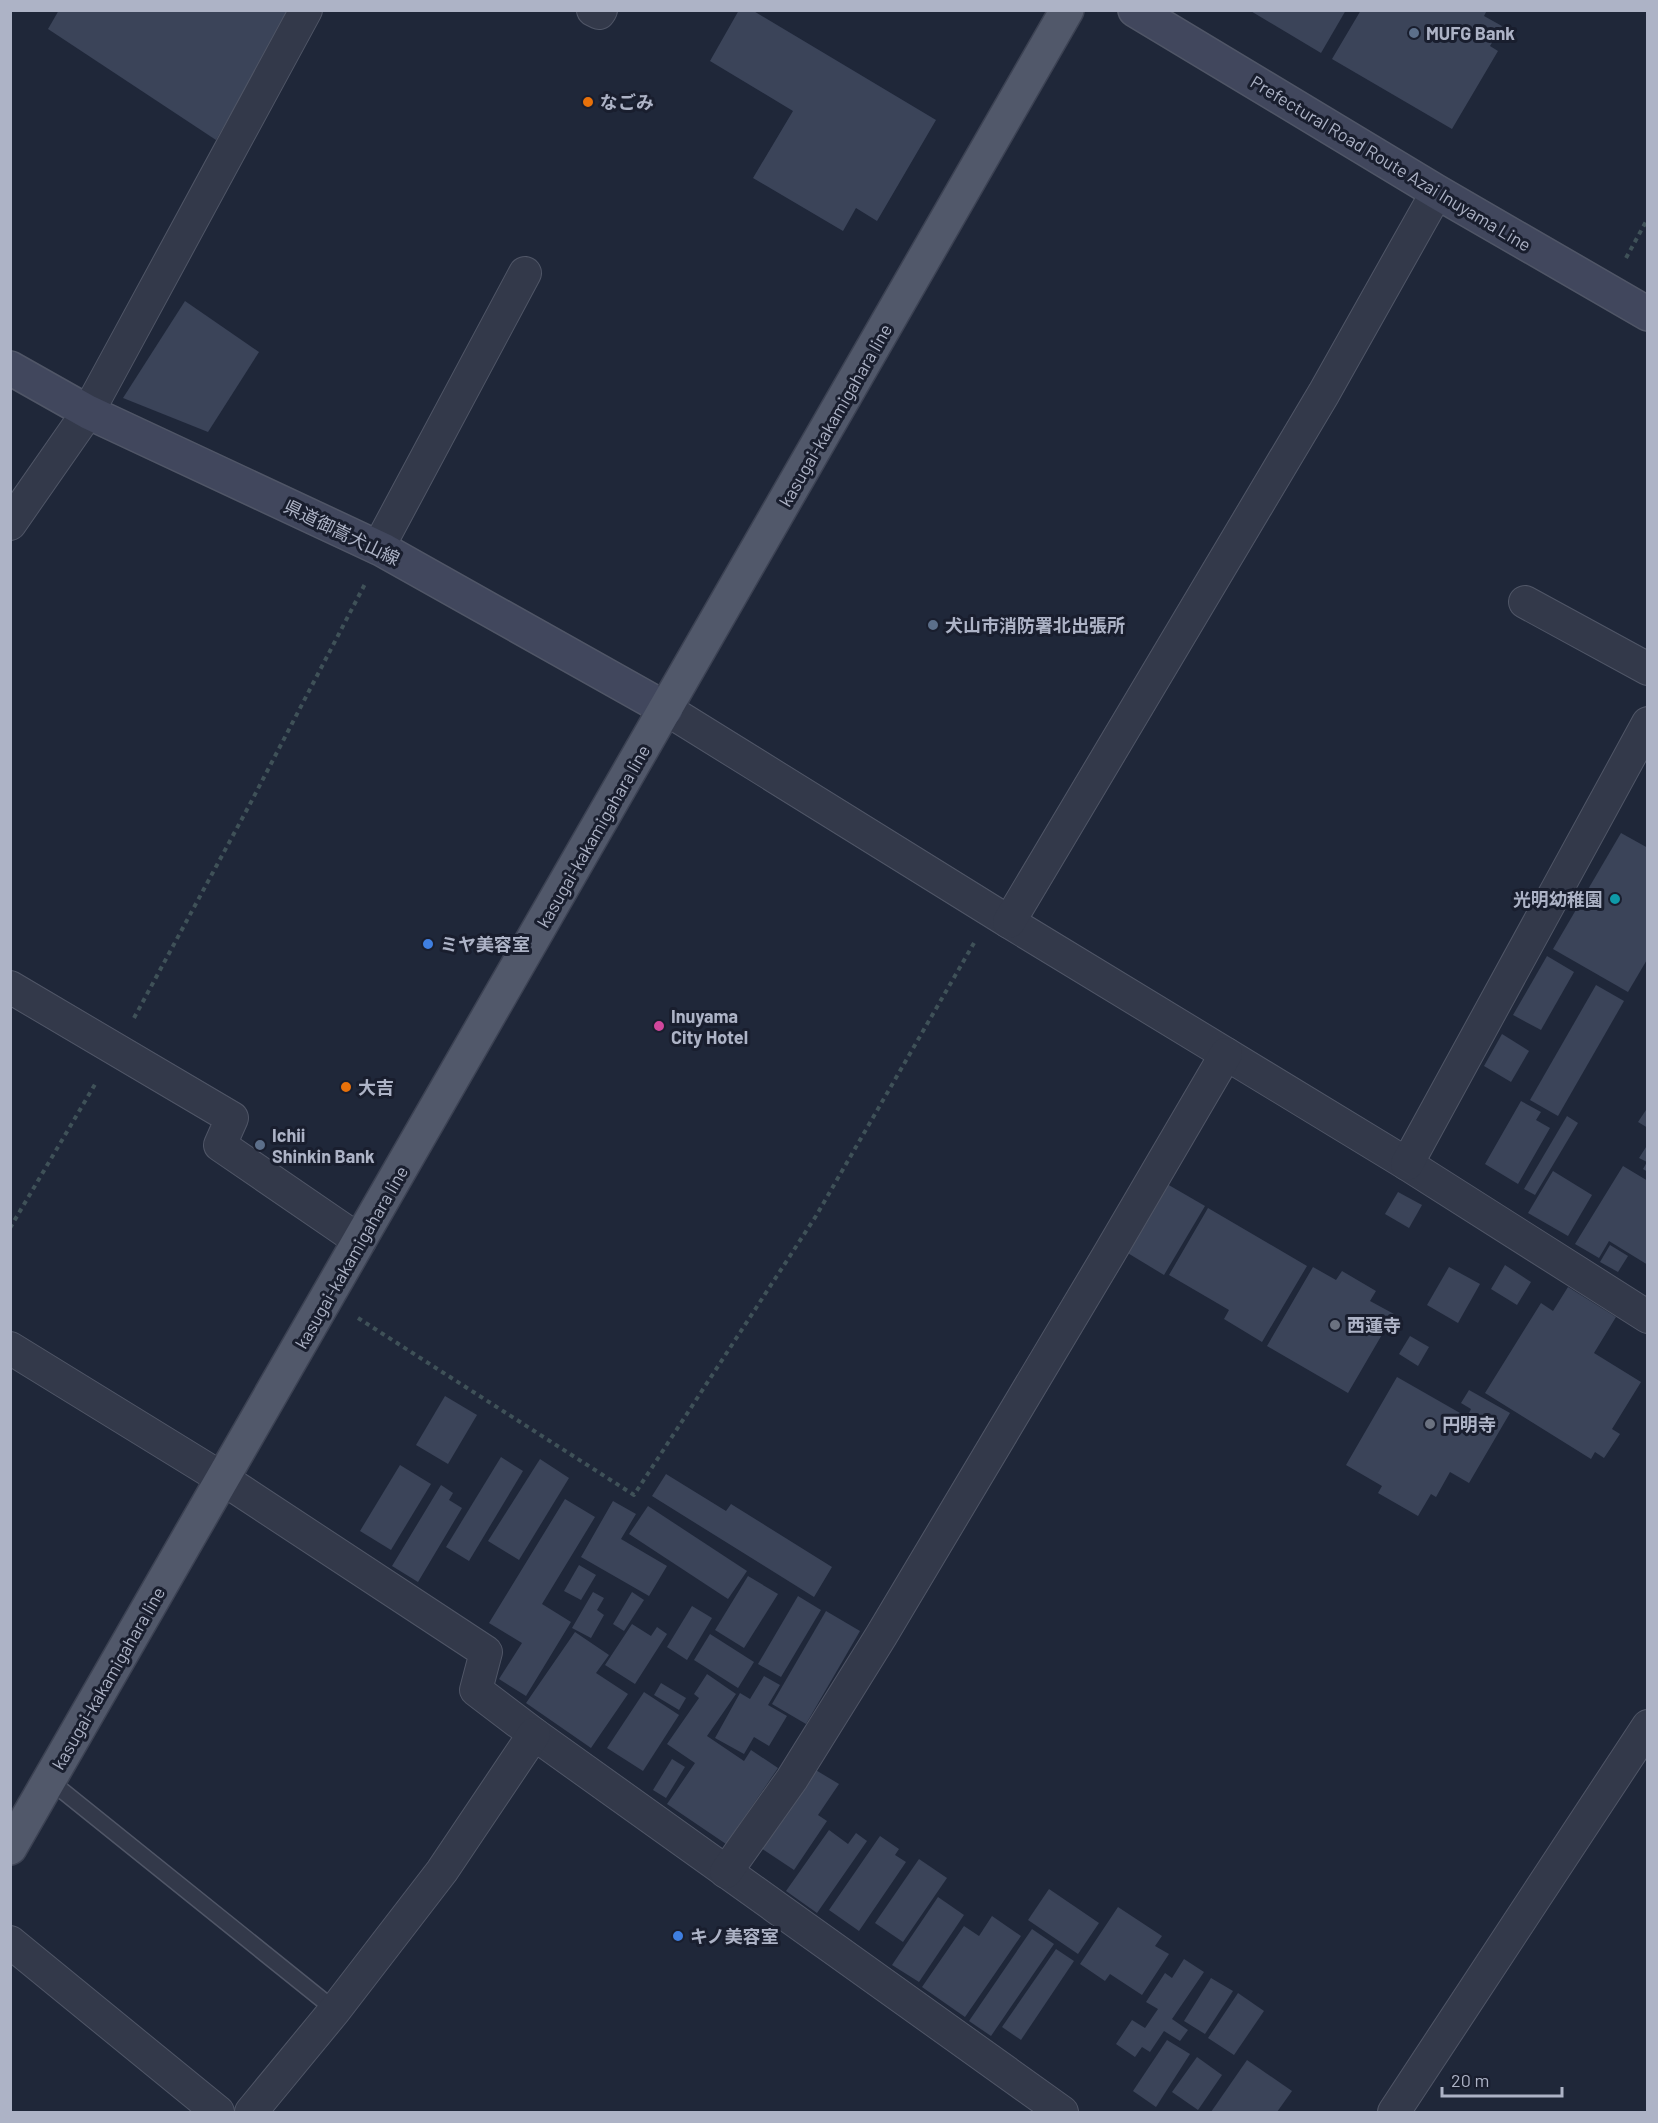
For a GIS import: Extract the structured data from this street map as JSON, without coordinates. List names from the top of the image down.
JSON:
{
  "streets": {
    "main road": ["Prefectural Road Route Azai Inuyama Line", "kasugai-kakamigahara line", "県道御嵩犬山線"]
  },
  "crossings": [
    ["kasugai-kakamigahara line", "県道御嵩犬山線"]
  ],
  "places": [
    "MUFG Bank",
    "なごみ",
    "犬山市消防署北出張所",
    "光明幼稚園",
    "ミヤ美容室",
    "Inuyama City Hotel",
    "大吉",
    "Ichii Shinkin Bank",
    "西蓮寺",
    "円明寺",
    "キノ美容室"
  ],
  "scale_bar": "20 m"
}
